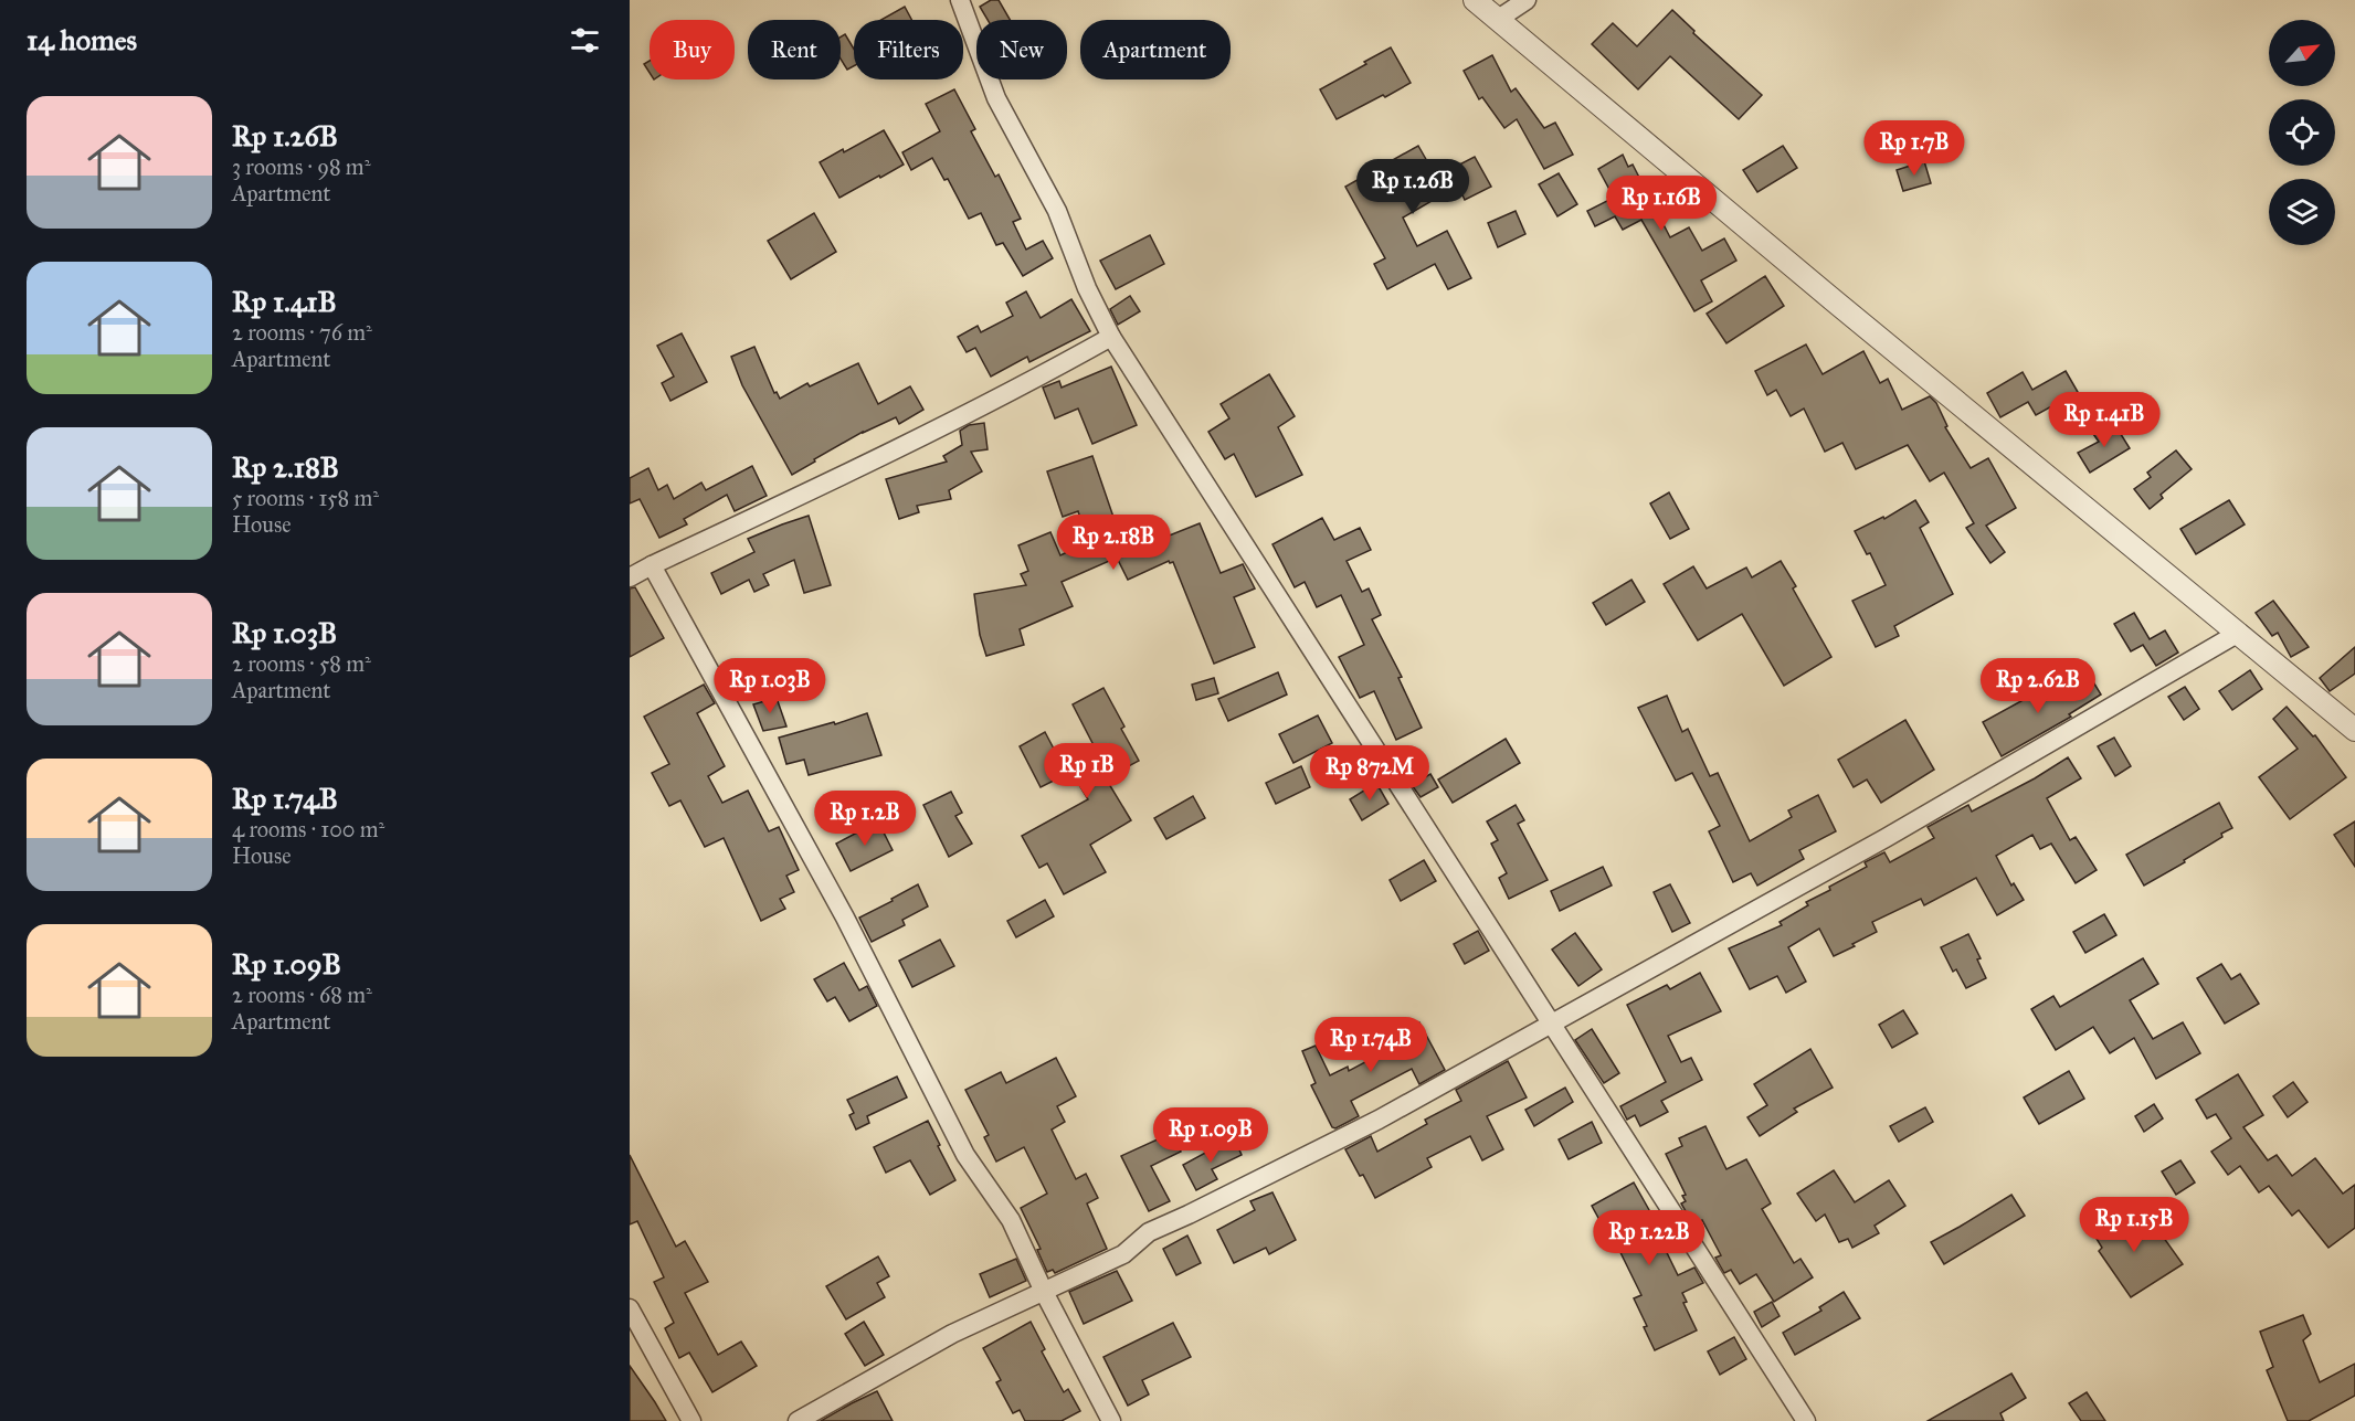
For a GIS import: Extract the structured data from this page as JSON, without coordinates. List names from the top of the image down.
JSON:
{
  "north": "top right",
  "page": {
    "heading": "14 homes",
    "chip": [
      "Buy",
      "Rent",
      "Filters",
      "New",
      "Apartment"
    ],
    "list": [
      {
        "name": "Rp 1.26B",
        "note": "3 rooms · 98 m² · Apartment"
      },
      {
        "name": "Rp 1.41B",
        "note": "2 rooms · 76 m² · Apartment"
      },
      {
        "name": "Rp 2.18B",
        "note": "5 rooms · 158 m² · House"
      },
      {
        "name": "Rp 1.03B",
        "note": "2 rooms · 58 m² · Apartment"
      },
      {
        "name": "Rp 1.74B",
        "note": "4 rooms · 100 m² · House"
      },
      {
        "name": "Rp 1.09B",
        "note": "2 rooms · 68 m² · Apartment"
      }
    ],
    "price": [
      "Rp 1.7B",
      "Rp 1.26B",
      "Rp 1.16B",
      "Rp 1.41B",
      "Rp 2.18B",
      "Rp 1.03B",
      "Rp 2.62B",
      "Rp 1B",
      "Rp 872M",
      "Rp 1.2B",
      "Rp 1.74B",
      "Rp 1.09B",
      "Rp 1.15B",
      "Rp 1.22B"
    ]
  }
}
